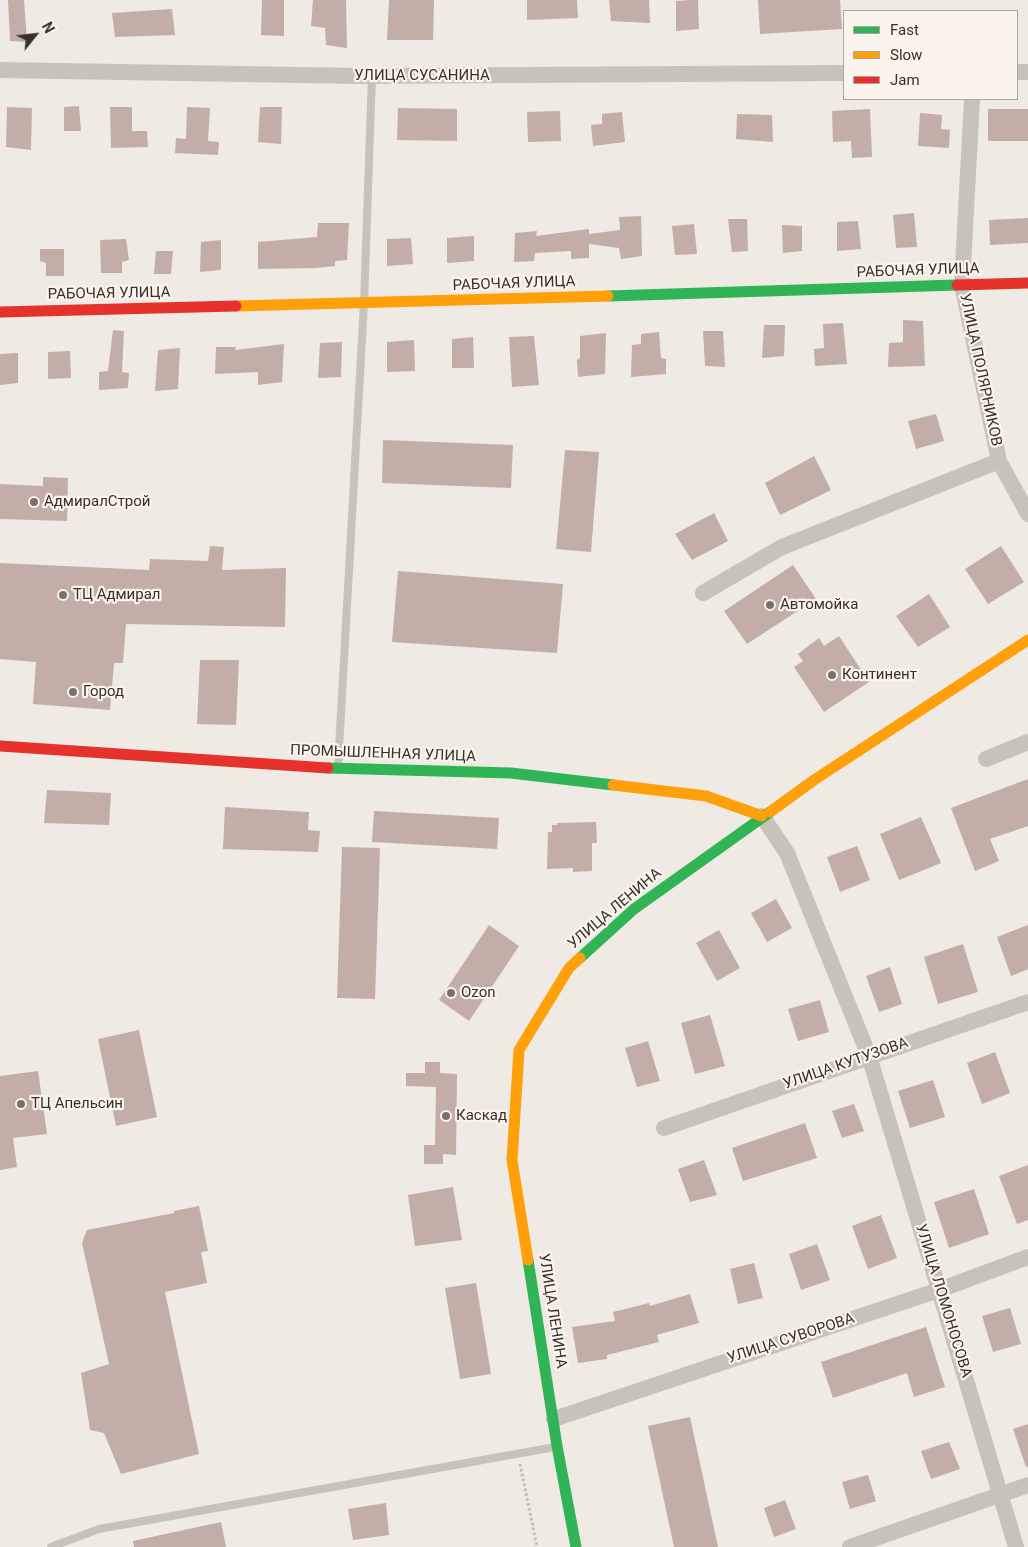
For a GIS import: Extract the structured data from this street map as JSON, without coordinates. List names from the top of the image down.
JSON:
{
  "streets": {
    "street": [
      "УЛИЦА СУСАНИНА",
      "РАБОЧАЯ УЛИЦА",
      "УЛИЦА ПОЛЯРНИКОВ",
      "ПРОМЫШЛЕННАЯ УЛИЦА",
      "УЛИЦА ЛЕНИНА",
      "УЛИЦА КУТУЗОВА",
      "УЛИЦА ЛОМОНОСОВА",
      "УЛИЦА СУВОРОВА"
    ]
  },
  "crossings": [
    ["РАБОЧАЯ УЛИЦА", "УЛИЦА ПОЛЯРНИКОВ"],
    ["ПРОМЫШЛЕННАЯ УЛИЦА", "УЛИЦА ЛЕНИНА"],
    ["ПРОМЫШЛЕННАЯ УЛИЦА", "УЛИЦА ЛОМОНОСОВА"],
    ["УЛИЦА ЛЕНИНА", "УЛИЦА ЛОМОНОСОВА"],
    ["УЛИЦА ЛЕНИНА", "УЛИЦА СУВОРОВА"],
    ["УЛИЦА КУТУЗОВА", "УЛИЦА ЛОМОНОСОВА"],
    ["УЛИЦА ЛОМОНОСОВА", "УЛИЦА СУВОРОВА"]
  ],
  "places": [
    "АдмиралСтрой",
    "ТЦ Адмирал",
    "Автомойка",
    "Континент",
    "Город",
    "Ozon",
    "ТЦ Апельсин",
    "Каскад"
  ],
  "legend": ["Fast", "Slow", "Jam"],
  "north": "top right"
}
